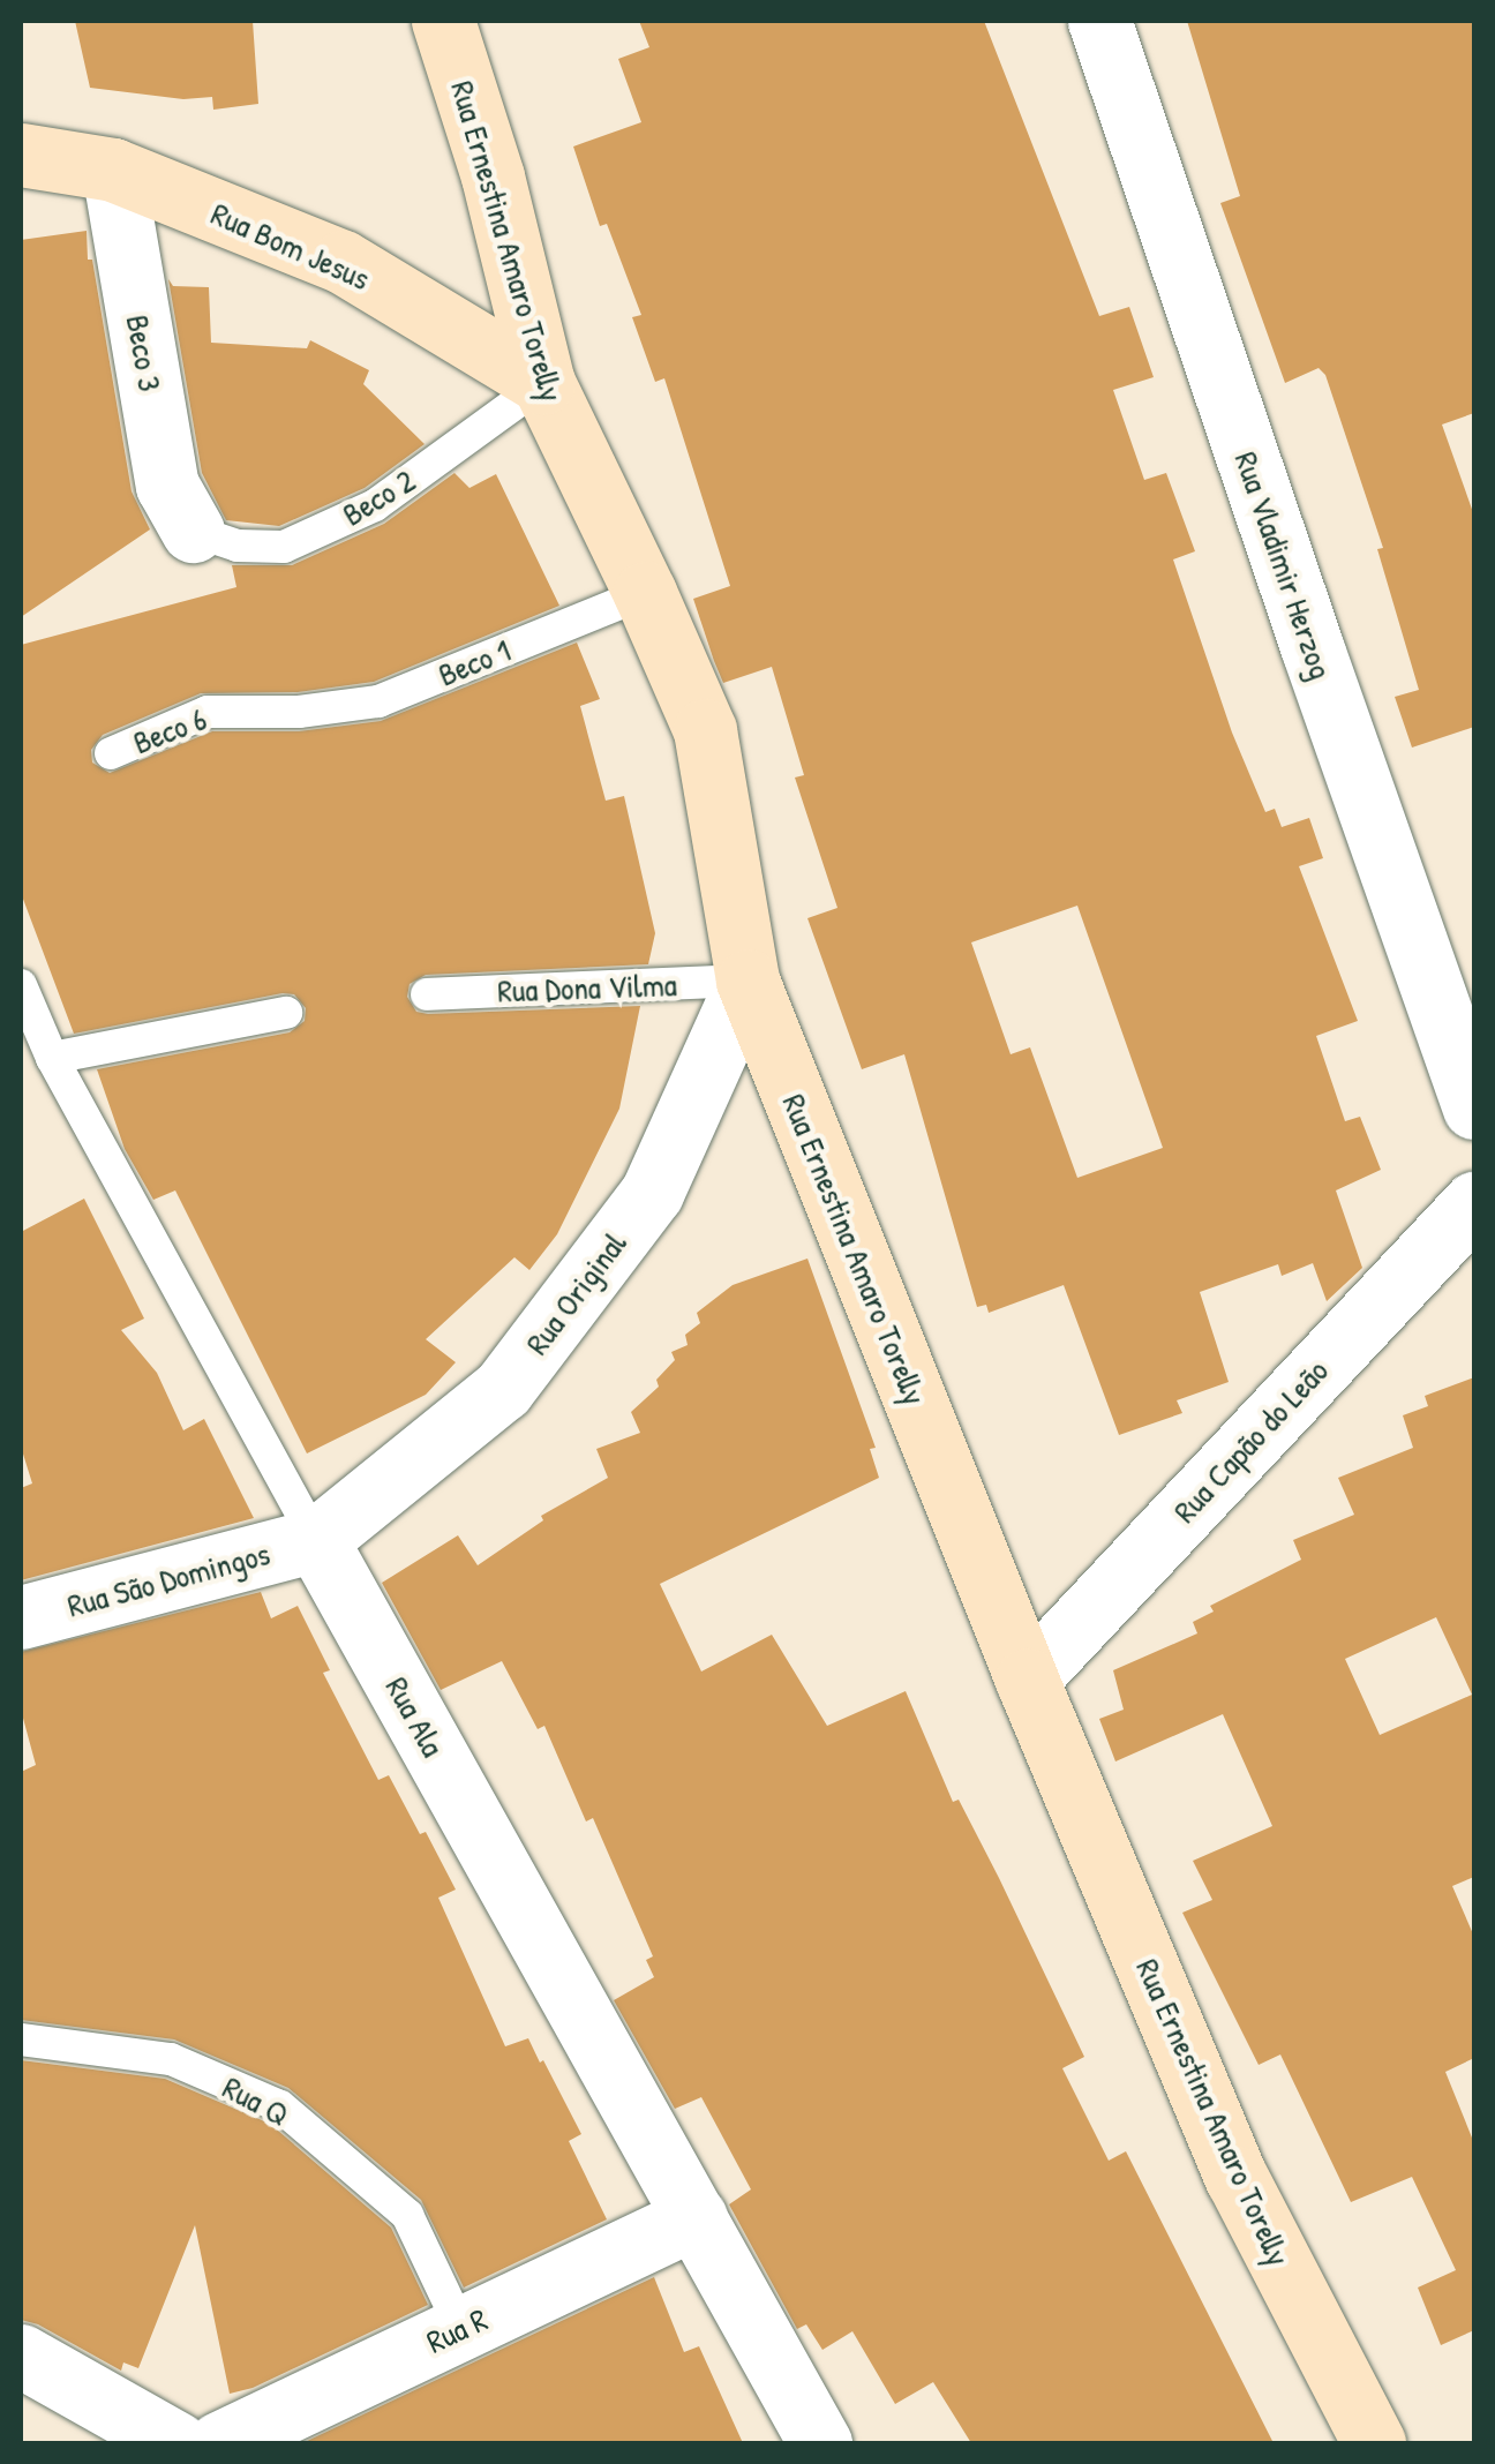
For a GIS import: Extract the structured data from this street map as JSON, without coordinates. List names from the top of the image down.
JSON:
{
  "streets": {
    "street": [
      "Rua Ernestina Amaro Torelly",
      "Rua Bom Jesus",
      "Beco 3",
      "Rua Vladimir Herzog",
      "Rua Original",
      "Rua Capão do Leão",
      "Rua São Domingos",
      "Rua Ala",
      "Rua R"
    ],
    "lane": [
      "Beco 2",
      "Beco 1",
      "Beco 6",
      "Rua Dona Vilma",
      "Rua Q"
    ]
  },
  "crossings": [
    ["Rua Ernestina Amaro Torelly", "Rua Bom Jesus"],
    ["Rua Ernestina Amaro Torelly", "Beco 2"],
    ["Rua Ernestina Amaro Torelly", "Beco 1"],
    ["Rua Ernestina Amaro Torelly", "Rua Dona Vilma"],
    ["Rua Ernestina Amaro Torelly", "Rua Original"],
    ["Rua Ernestina Amaro Torelly", "Rua Capão do Leão"],
    ["Rua Bom Jesus", "Beco 3"],
    ["Rua Bom Jesus", "Beco 2"],
    ["Beco 3", "Beco 2"],
    ["Beco 1", "Beco 6"],
    ["Rua Dona Vilma", "Rua Original"],
    ["Rua Original", "Rua São Domingos"],
    ["Rua Original", "Rua Ala"],
    ["Rua São Domingos", "Rua Ala"],
    ["Rua Ala", "Rua R"],
    ["Rua Q", "Rua R"]
  ]
}
